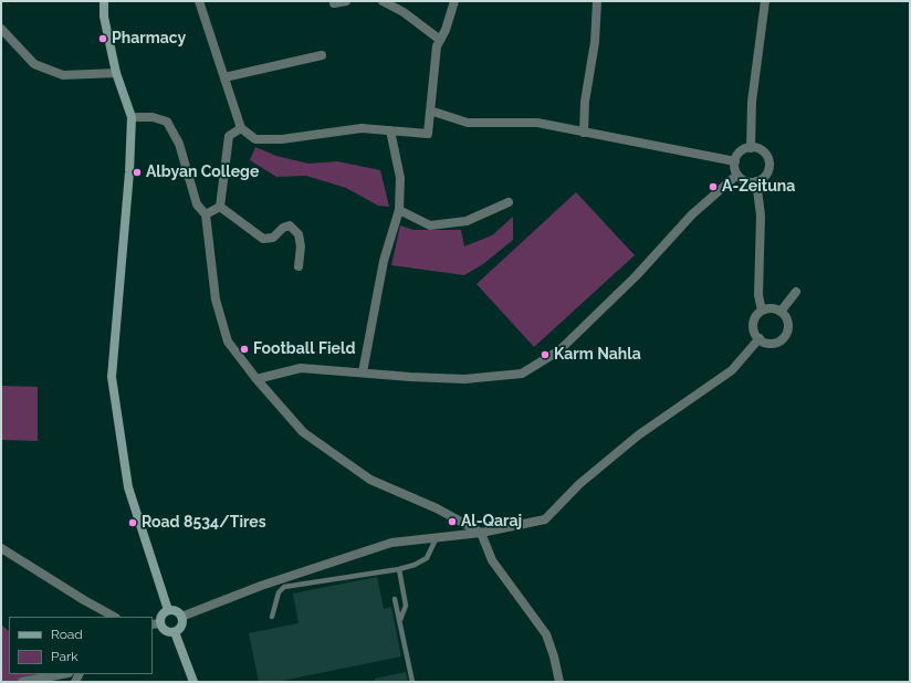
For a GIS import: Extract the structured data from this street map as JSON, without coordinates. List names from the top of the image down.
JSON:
{
  "places": [
    "Pharmacy",
    "Albyan College",
    "A-Zeituna",
    "Football Field",
    "Karm Nahla",
    "Al-Qaraj",
    "Road 8534/Tires"
  ],
  "legend": ["Road", "Park"]
}
